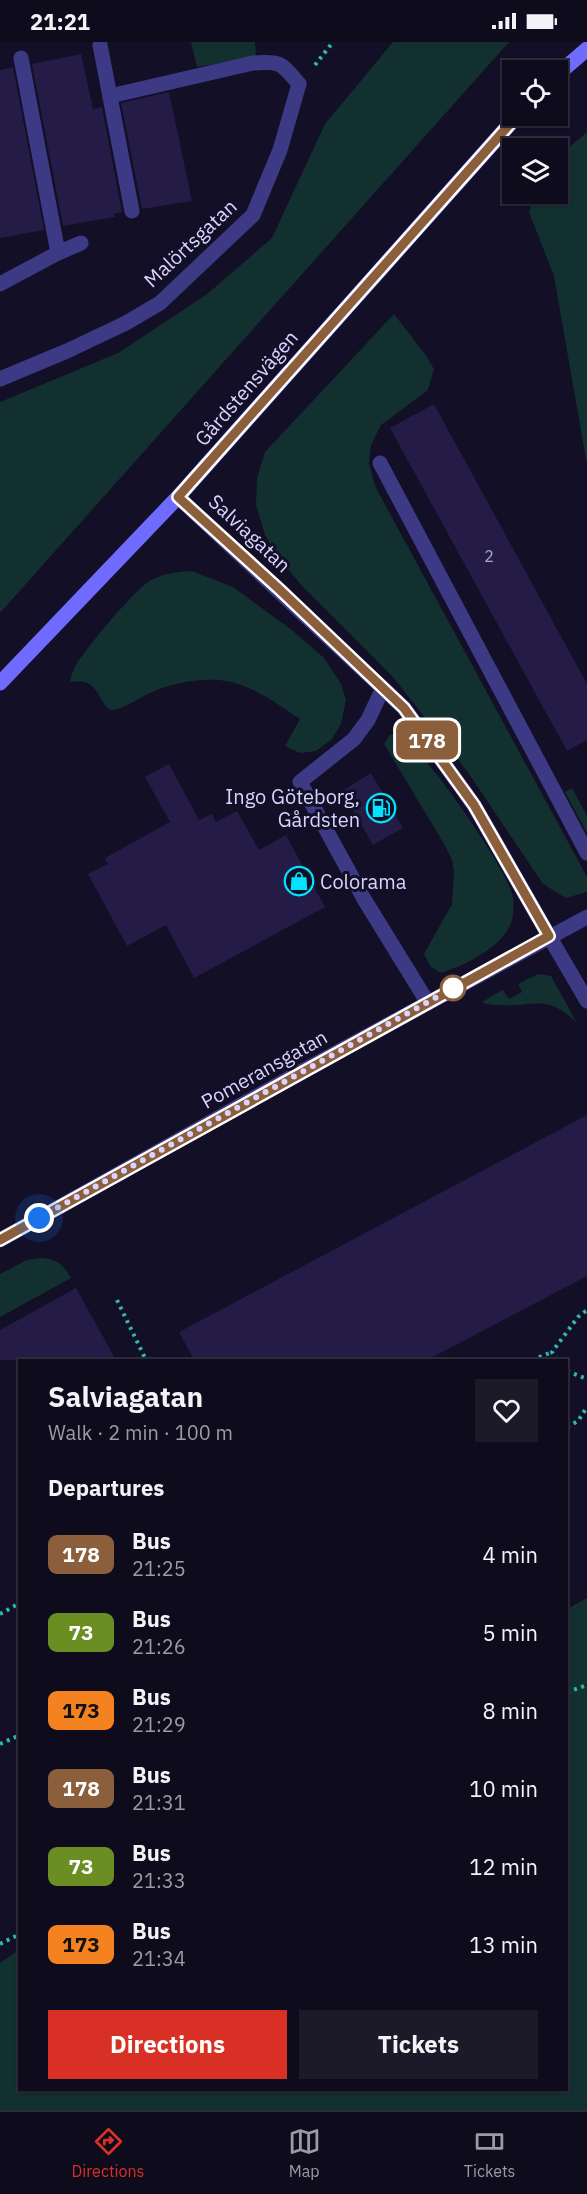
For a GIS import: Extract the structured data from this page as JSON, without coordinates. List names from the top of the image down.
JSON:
{
  "streets": {
    "street": [
      "Malörtsgatan",
      "Gårdstensvägen",
      "Salviagatan",
      "Pomeransgatan"
    ]
  },
  "crossings": [
    ["Gårdstensvägen", "Salviagatan"],
    ["Salviagatan", "Pomeransgatan"]
  ],
  "places": {
    "fuel station": ["Ingo Göteborg, Gårdsten"],
    "shop": ["Colorama"]
  },
  "lines": ["bus line 178"],
  "house_numbers": ["2"],
  "page": {
    "status": "21:21",
    "on_map": "178",
    "heading": [
      ["Salviagatan", "Walk · 2 min · 100 m"],
      "Departures"
    ],
    "list": [
      {
        "mark": "178",
        "name": "Bus",
        "note": "21:25",
        "value": "4 min"
      },
      {
        "mark": "73",
        "name": "Bus",
        "note": "21:26",
        "value": "5 min"
      },
      {
        "mark": "173",
        "name": "Bus",
        "note": "21:29",
        "value": "8 min"
      },
      {
        "mark": "178",
        "name": "Bus",
        "note": "21:31",
        "value": "10 min"
      },
      {
        "mark": "73",
        "name": "Bus",
        "note": "21:33",
        "value": "12 min"
      },
      {
        "mark": "173",
        "name": "Bus",
        "note": "21:34",
        "value": "13 min"
      }
    ],
    "buttons": ["Directions", "Tickets"],
    "tabs": ["Directions", "Map", "Tickets"]
  }
}
